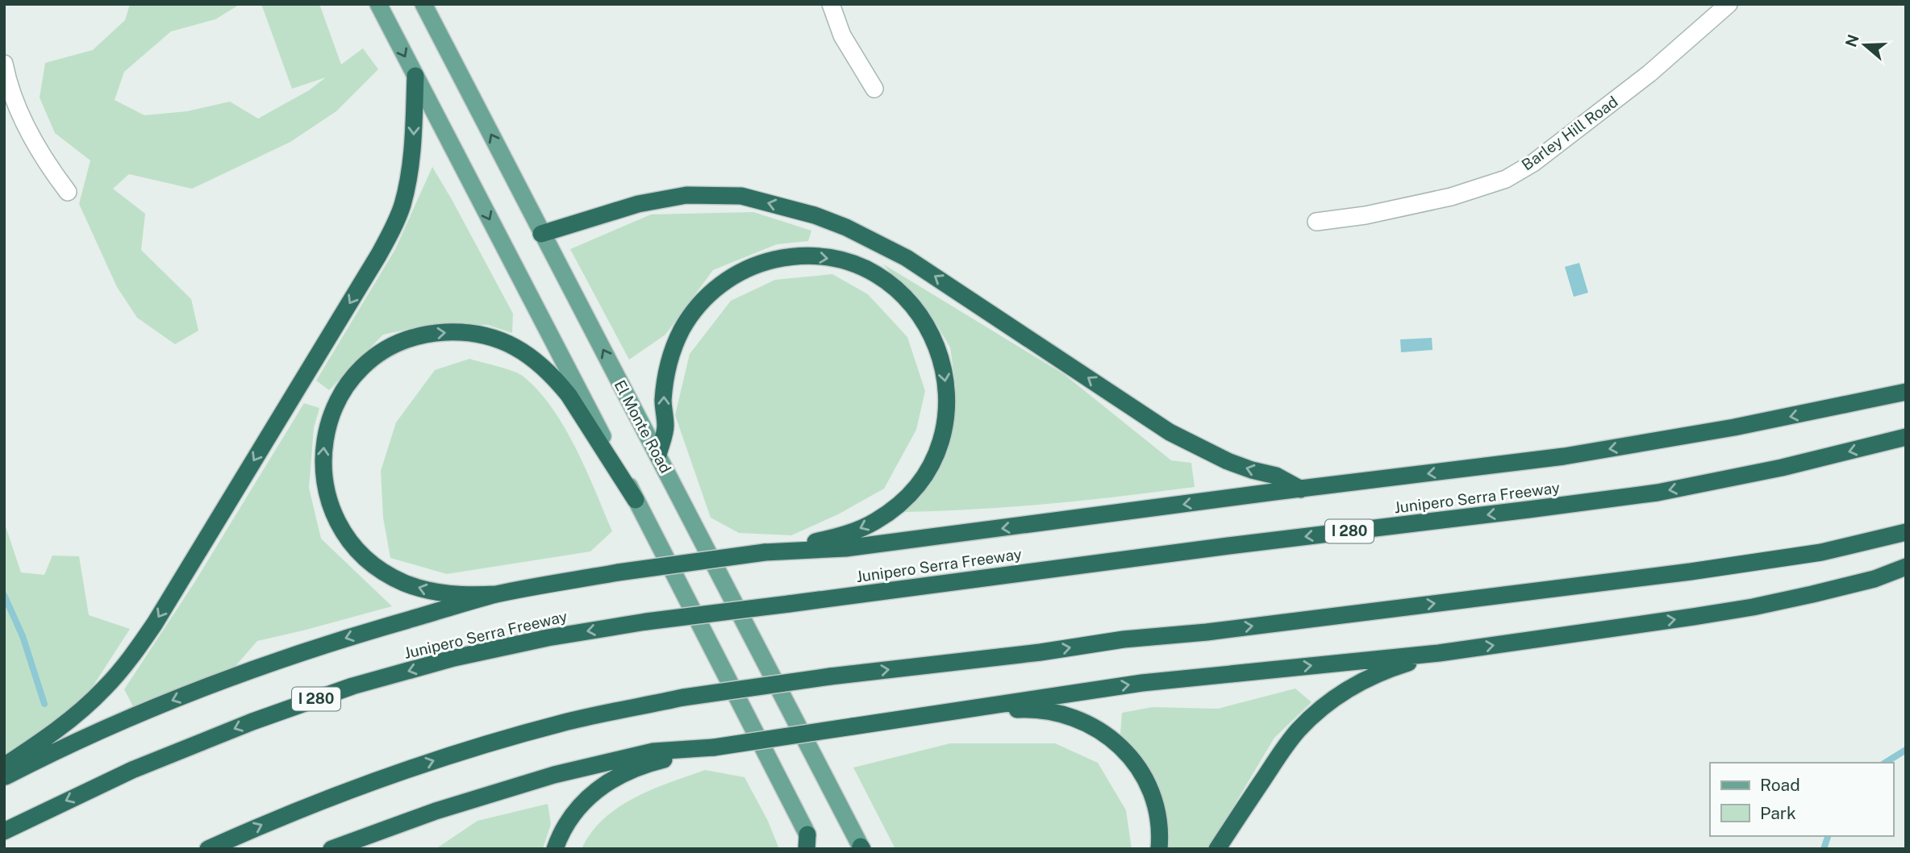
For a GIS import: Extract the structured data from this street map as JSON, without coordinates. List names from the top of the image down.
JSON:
{
  "streets": {
    "highway": ["Junipero Serra Freeway", "I 280"],
    "main road": ["El Monte Road"],
    "street": ["Barley Hill Road"]
  },
  "legend": ["Road", "Park"],
  "north": "left"
}
